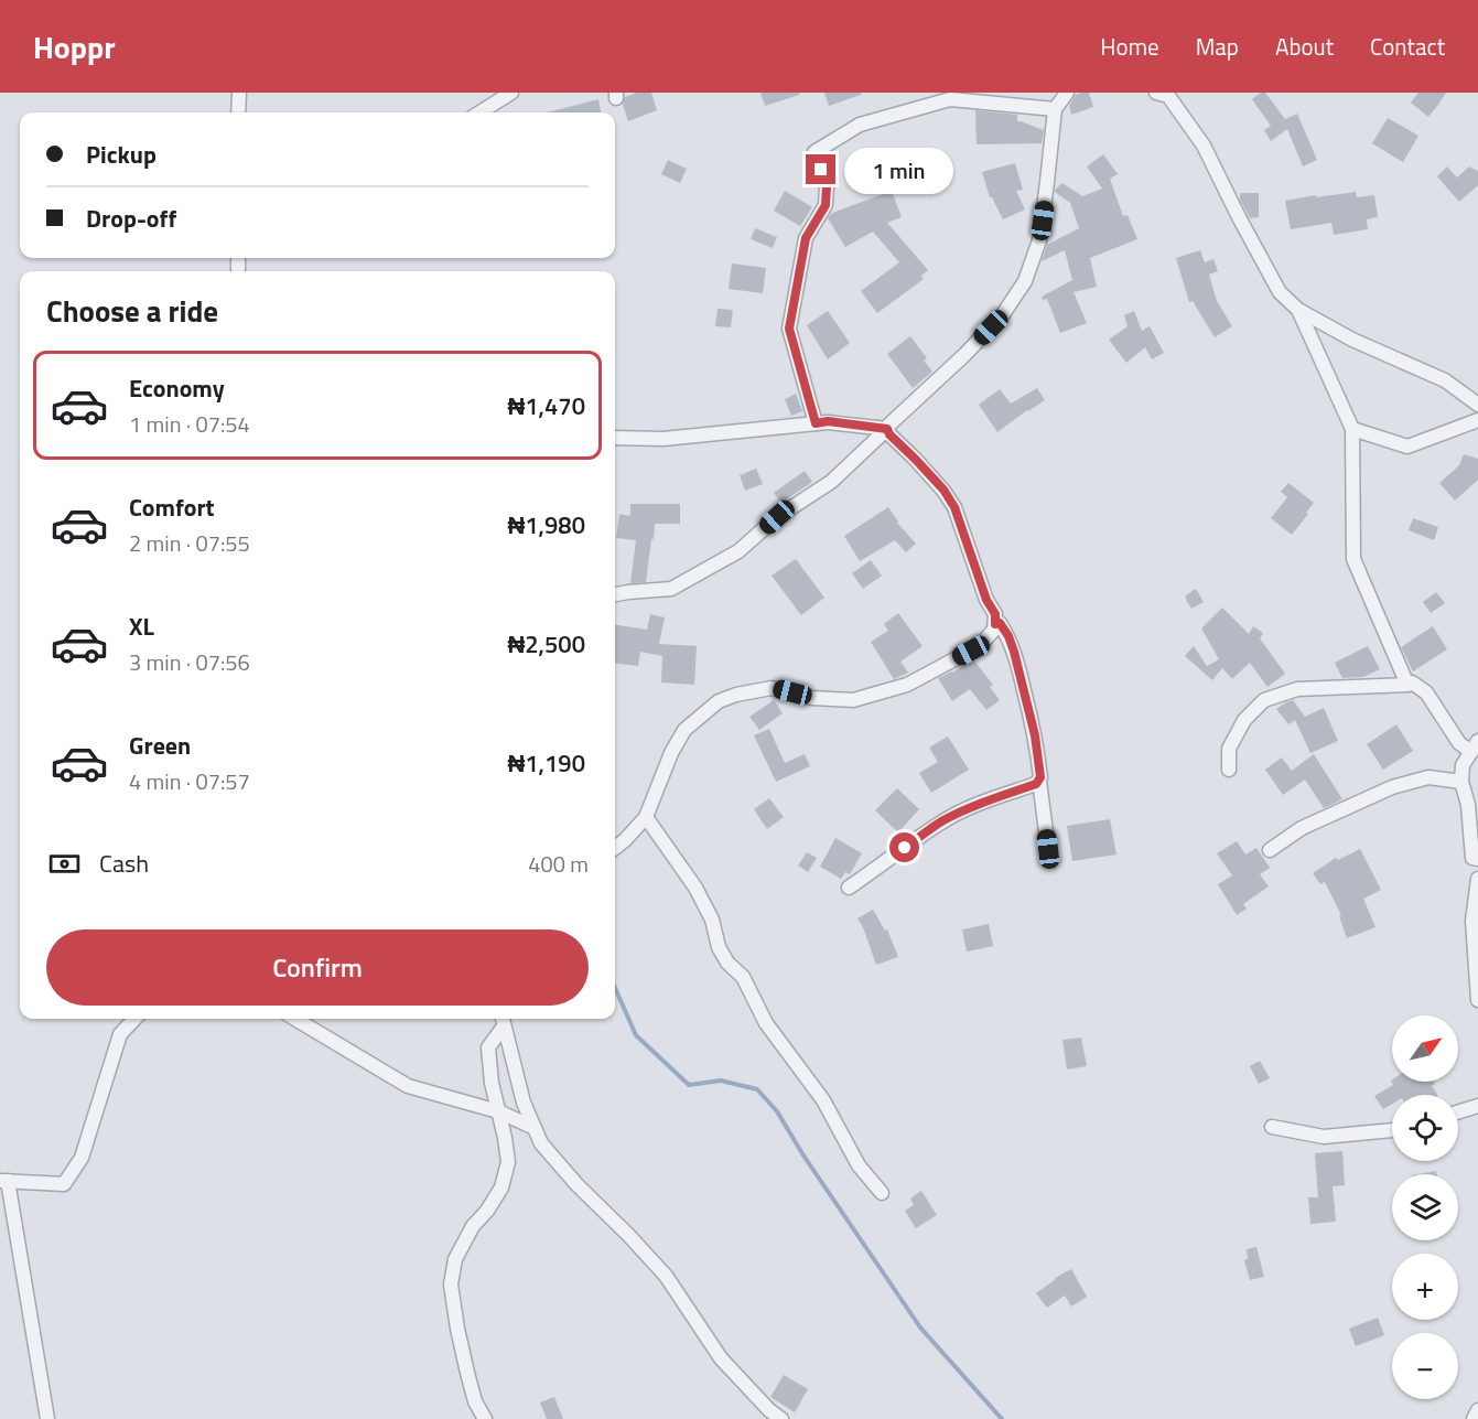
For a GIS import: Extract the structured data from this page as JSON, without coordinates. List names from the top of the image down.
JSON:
{
  "north": "top right",
  "page": {
    "header": "Hoppr",
    "nav": [
      "Home",
      "Map",
      "About",
      "Contact"
    ],
    "banner": ["Pickup", "Drop-off"],
    "bubble": "1 min",
    "heading": "Choose a ride",
    "list": [
      {
        "name": "Economy",
        "note": "1 min · 07:54",
        "value": "₦1,470"
      },
      {
        "name": "Comfort",
        "note": "2 min · 07:55",
        "value": "₦1,980"
      },
      {
        "name": "XL",
        "note": "3 min · 07:56",
        "value": "₦2,500"
      },
      {
        "name": "Green",
        "note": "4 min · 07:57",
        "value": "₦1,190"
      }
    ],
    "pay": ["Cash", "400 m"],
    "buttons": "Confirm",
    "map_buttons": ["+", "−"]
  }
}
